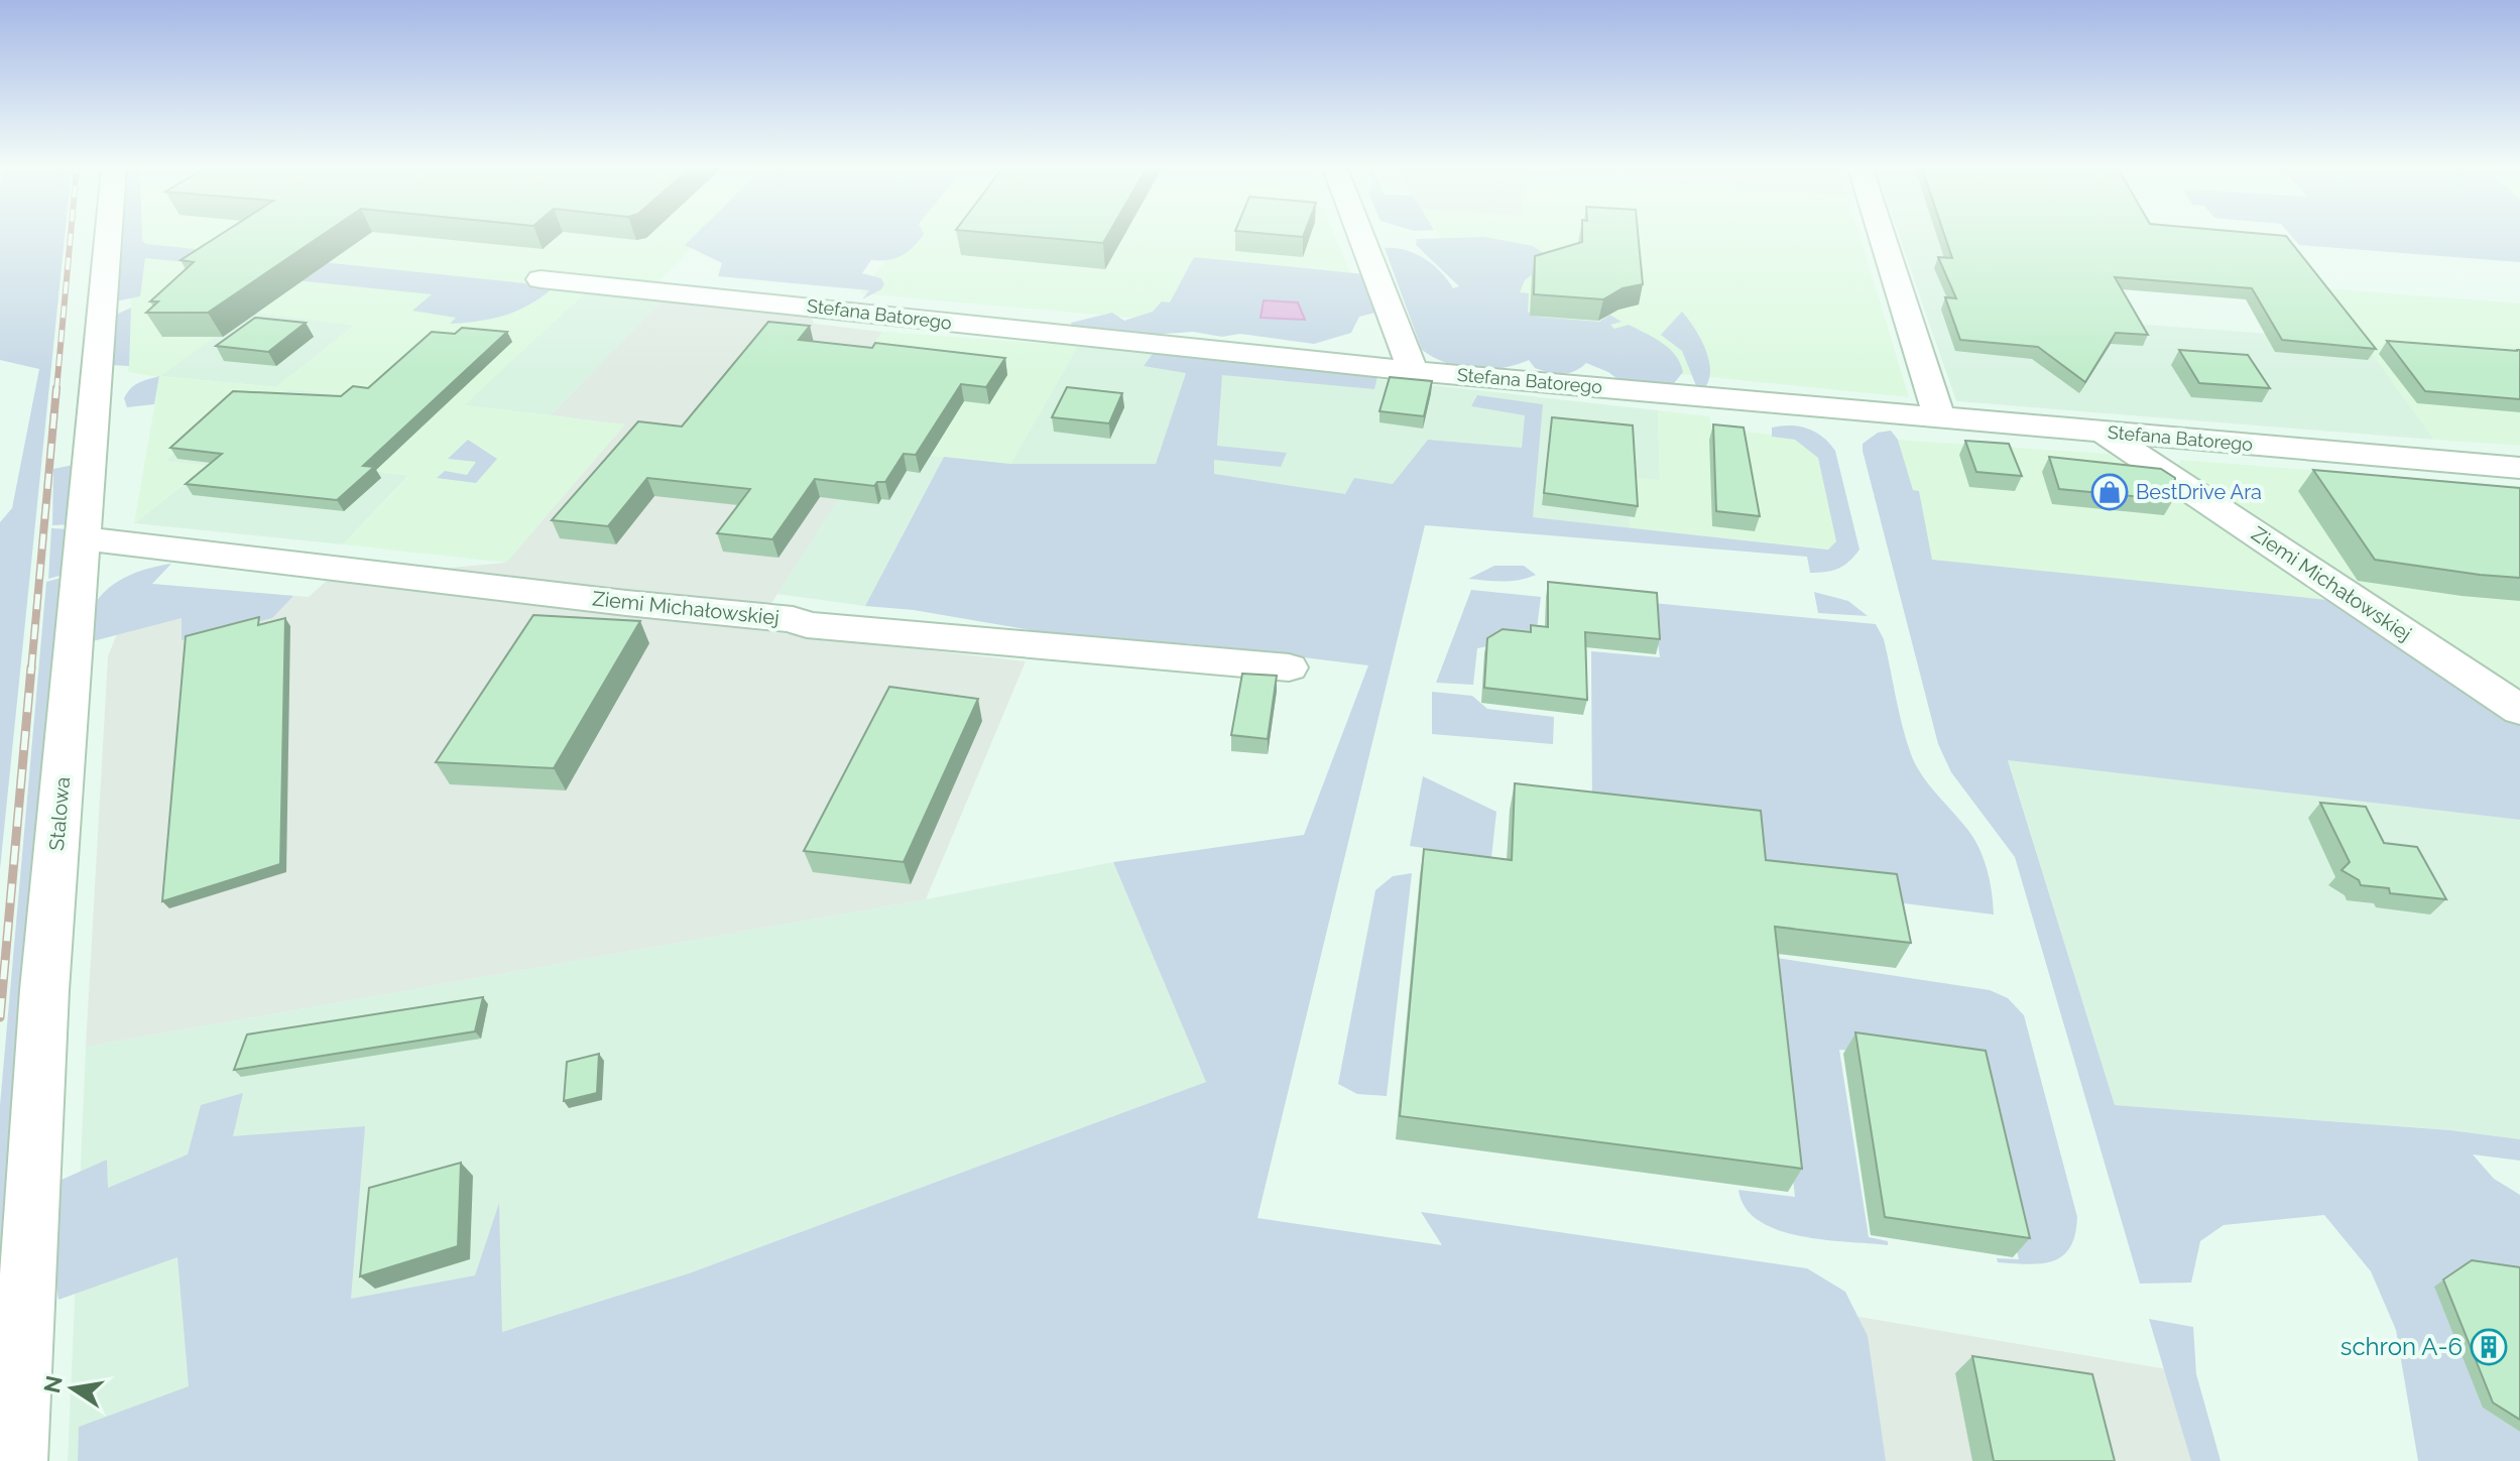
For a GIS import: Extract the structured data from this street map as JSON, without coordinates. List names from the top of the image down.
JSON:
{
  "streets": {
    "street": ["Stefana Batorego", "Ziemi Michałowskiej", "Stalowa"]
  },
  "crossings": [
    ["Stefana Batorego", "Ziemi Michałowskiej"],
    ["Ziemi Michałowskiej", "Stalowa"]
  ],
  "places": {
    "shop": ["BestDrive Ara"],
    "building": ["schron A-6"]
  },
  "north": "left"
}
